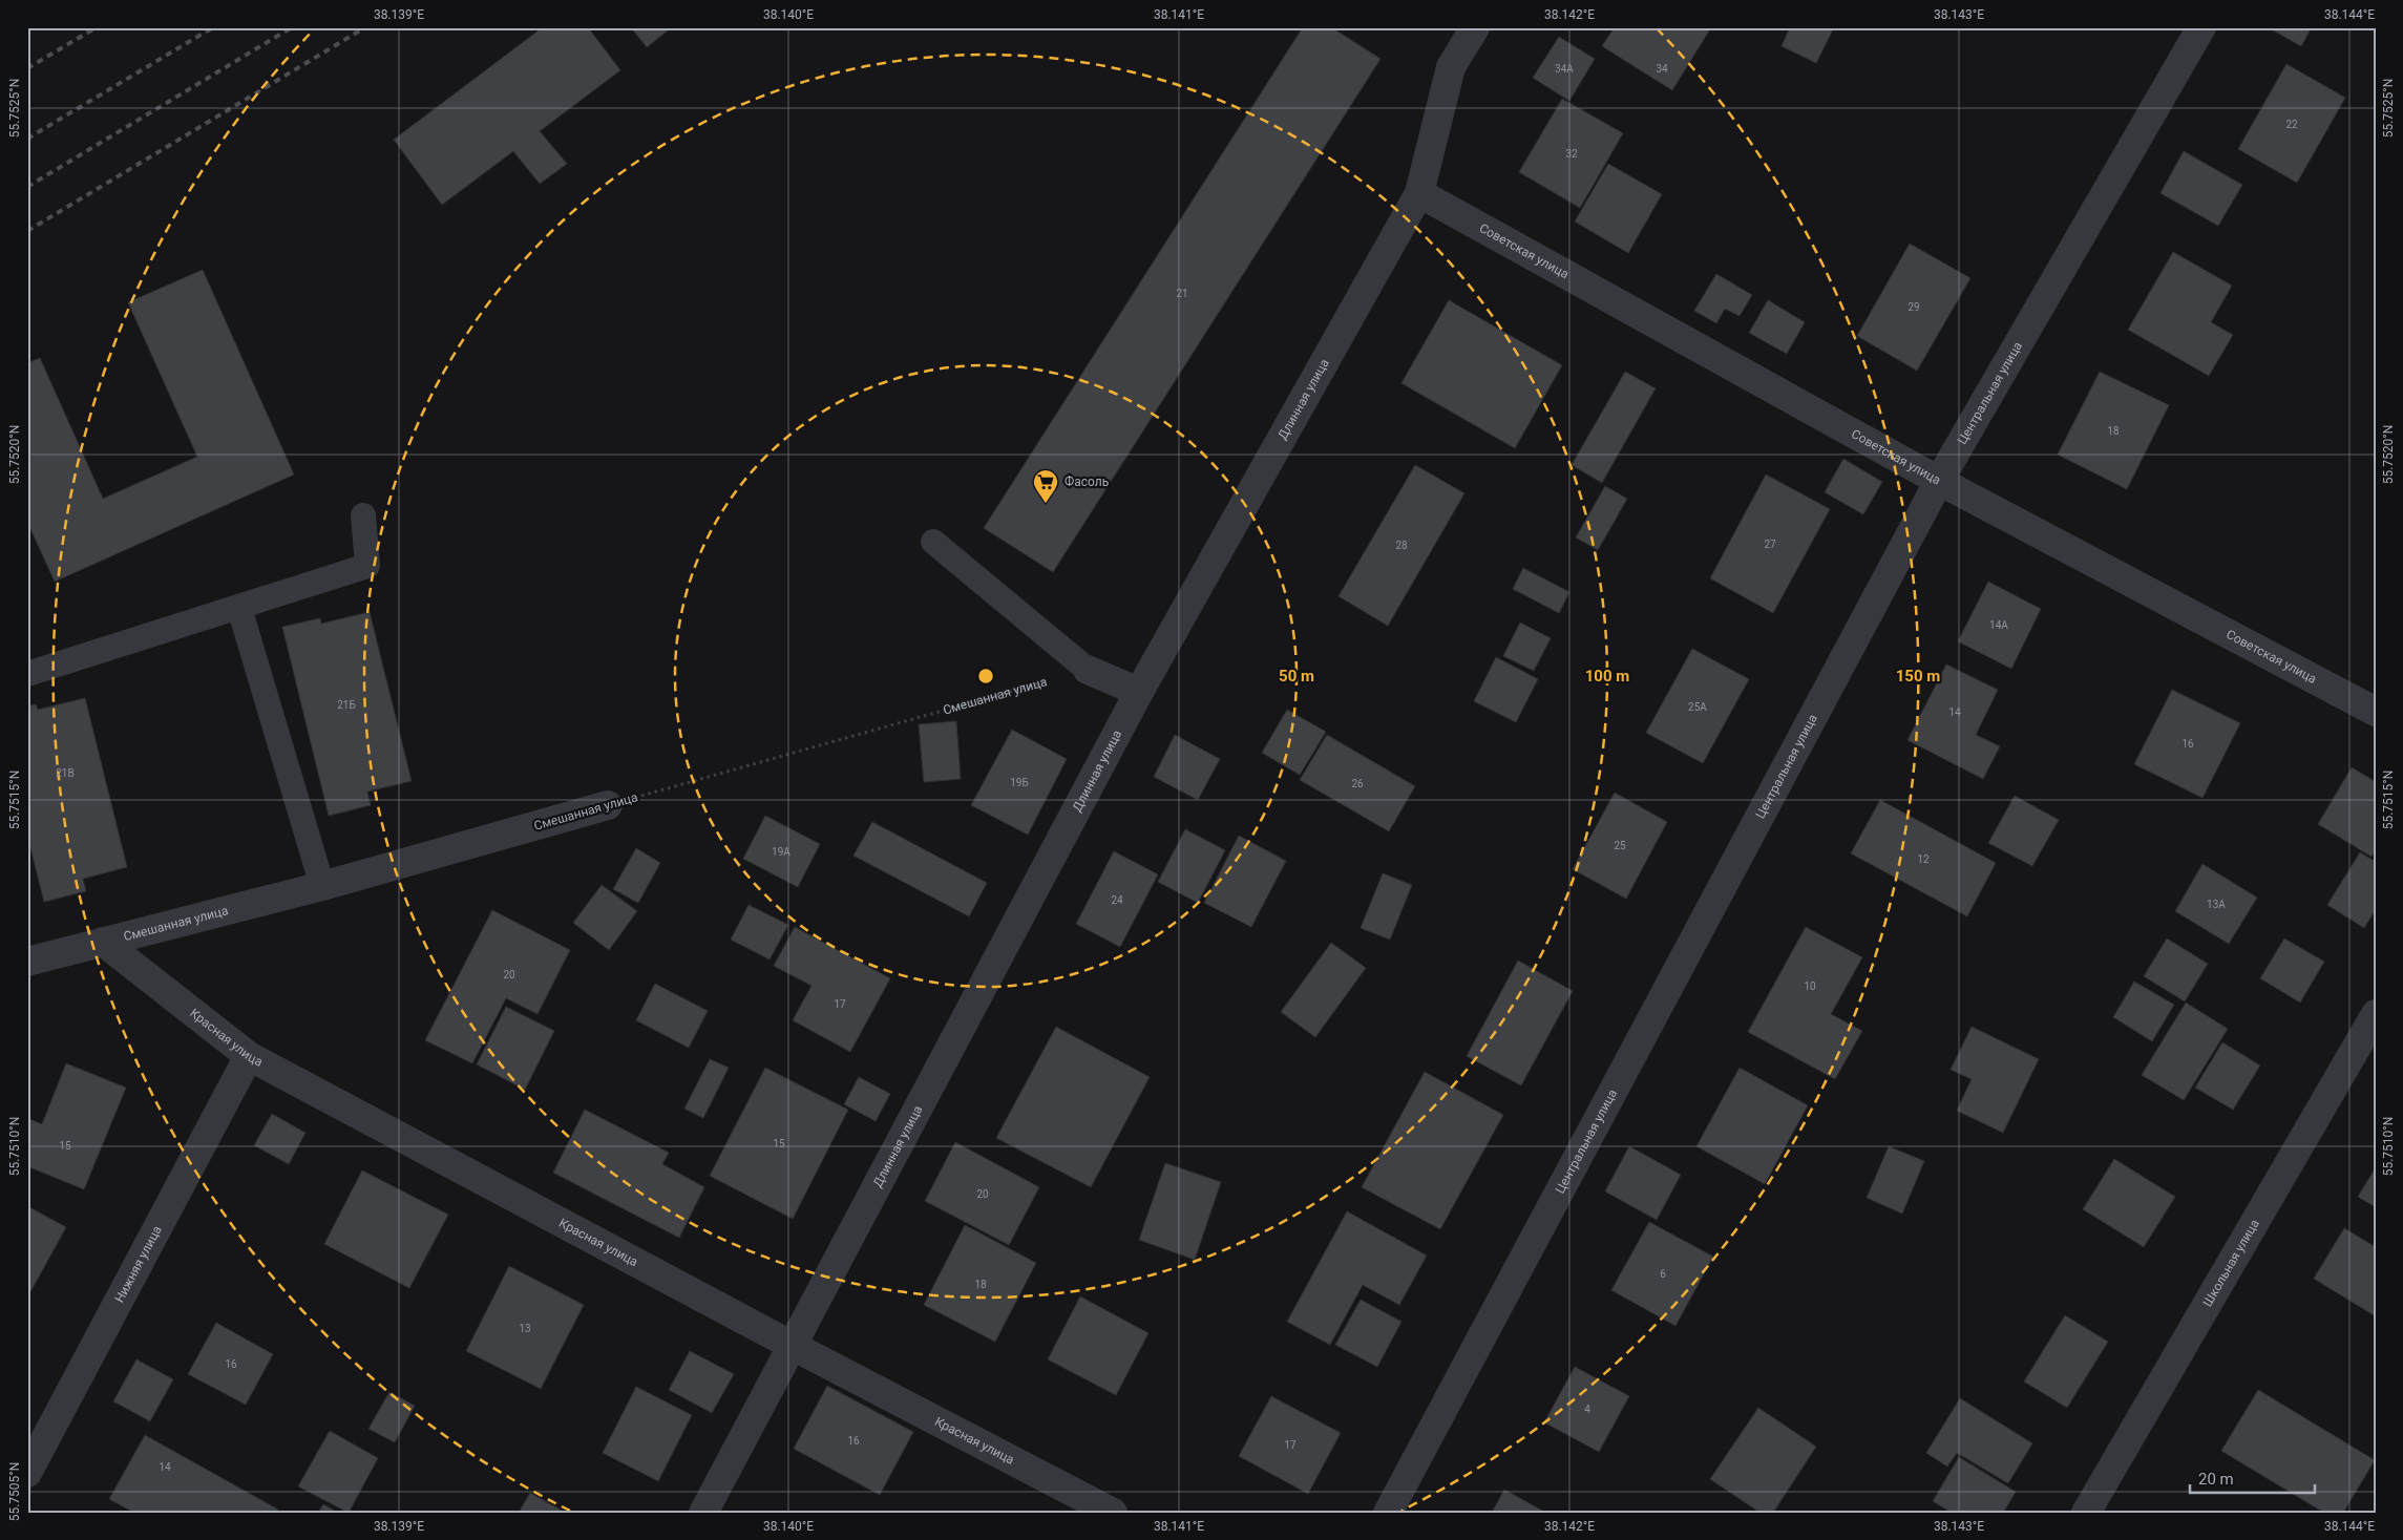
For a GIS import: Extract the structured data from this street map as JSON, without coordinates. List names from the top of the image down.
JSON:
{
  "streets": {
    "street": [
      "Советская улица",
      "Центральная улица",
      "Длинная улица",
      "Смешанная улица",
      "Красная улица",
      "Школьная улица",
      "Нижняя улица"
    ]
  },
  "crossings": [
    ["Советская улица", "Центральная улица"],
    ["Советская улица", "Длинная улица"],
    ["Длинная улица", "Красная улица"],
    ["Смешанная улица", "Красная улица"],
    ["Красная улица", "Нижняя улица"]
  ],
  "places": {
    "supermarket": ["Фасоль"]
  },
  "house_numbers": [
    "34А",
    "34",
    "22",
    "32",
    "21",
    "29",
    "18",
    "27",
    "28",
    "14А",
    "21Б",
    "25А",
    "14",
    "16",
    "21В",
    "19Б",
    "26",
    "25",
    "19А",
    "12",
    "24",
    "13А",
    "20",
    "10",
    "17",
    "15",
    "15",
    "20",
    "6",
    "18",
    "13",
    "16",
    "4",
    "16",
    "17",
    "14"
  ],
  "scale_bar": "20 m",
  "coordinates": [
    "38.139°E",
    "38.140°E",
    "38.141°E",
    "38.142°E",
    "38.143°E",
    "38.144°E",
    "55.7525°N",
    "55.7520°N",
    "55.7515°N",
    "55.7510°N",
    "55.7505°N"
  ],
  "rings": ["50 m", "100 m", "150 m"]
}
